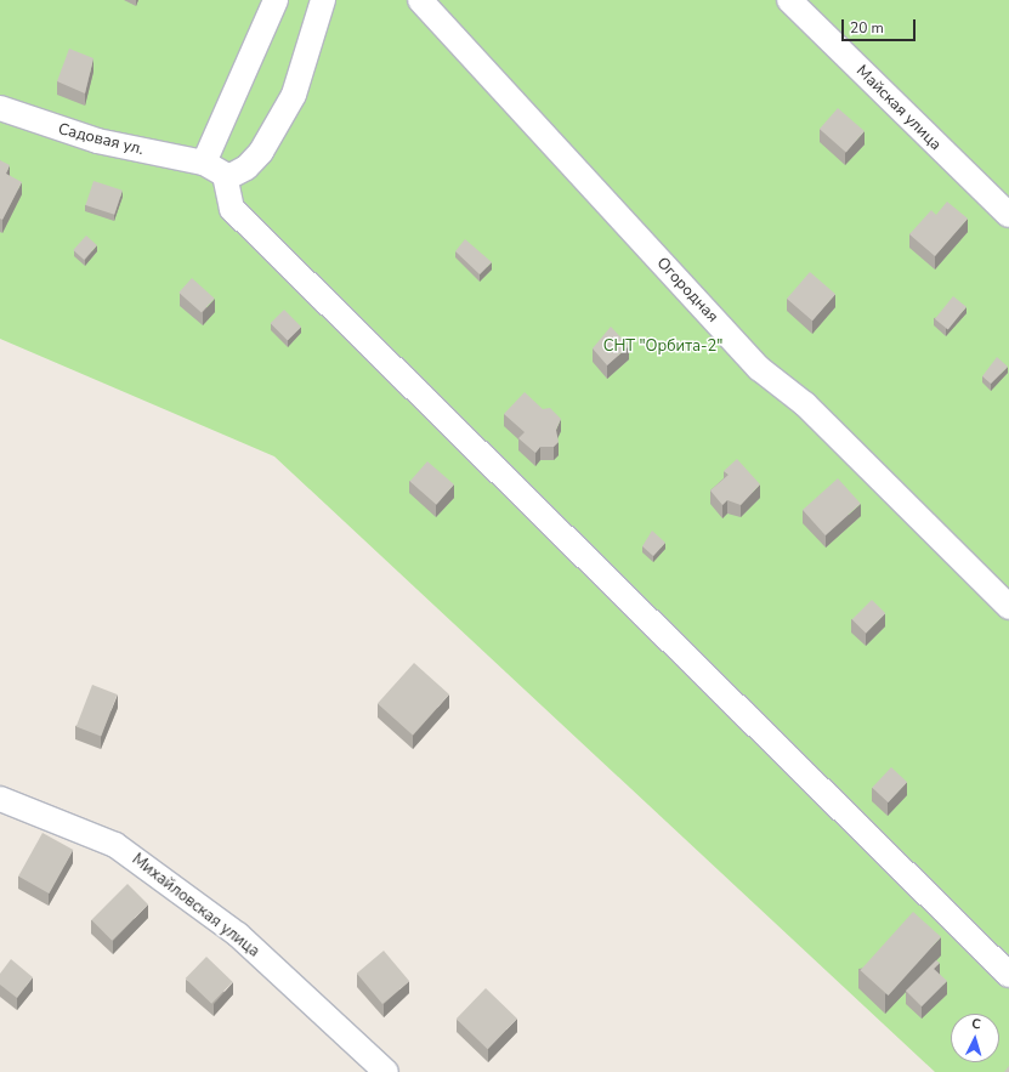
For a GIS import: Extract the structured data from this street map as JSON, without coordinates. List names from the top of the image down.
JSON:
{
  "streets": {
    "street": [
      "Майская улица",
      "Садовая ул.",
      "Огородная",
      "Михайловская улица"
    ]
  },
  "parks": ["СНТ \"Орбита-2\""],
  "scale_bar": "20 m",
  "north": "top"
}
